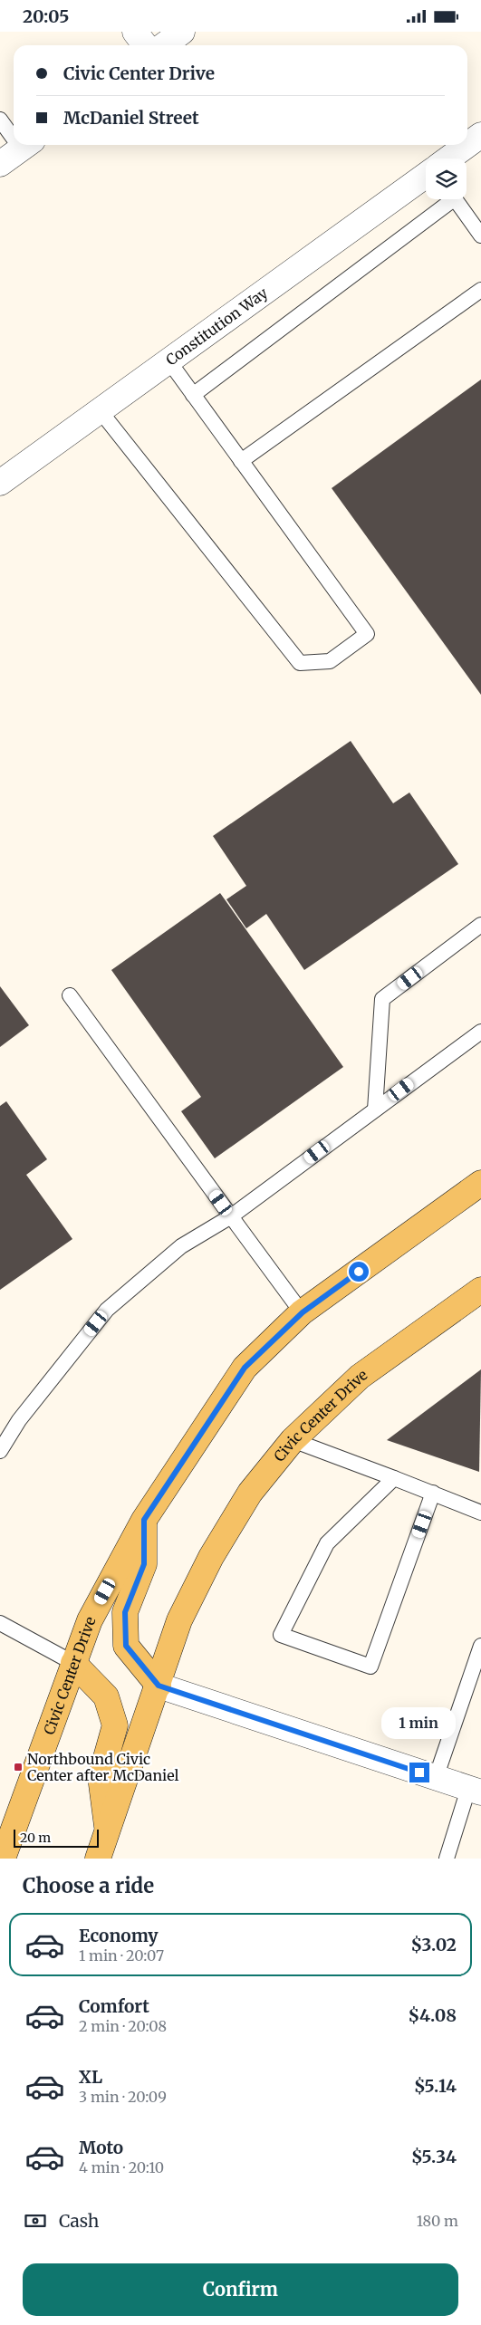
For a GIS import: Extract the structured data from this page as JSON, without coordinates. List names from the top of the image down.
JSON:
{
  "streets": {
    "main road": ["Civic Center Drive"],
    "street": ["Constitution Way"]
  },
  "places": {
    "transit": ["Northbound Civic Center after McDaniel"]
  },
  "scale_bar": "20 m",
  "page": {
    "status": "20:05",
    "banner": ["Civic Center Drive", "McDaniel Street"],
    "bubble": "1 min",
    "scale": "20 m",
    "heading": "Choose a ride",
    "list": [
      {
        "name": "Economy",
        "note": "1 min · 20:07",
        "value": "$3.02"
      },
      {
        "name": "Comfort",
        "note": "2 min · 20:08",
        "value": "$4.08"
      },
      {
        "name": "XL",
        "note": "3 min · 20:09",
        "value": "$5.14"
      },
      {
        "name": "Moto",
        "note": "4 min · 20:10",
        "value": "$5.34"
      }
    ],
    "pay": ["Cash", "180 m"],
    "buttons": "Confirm"
  }
}
